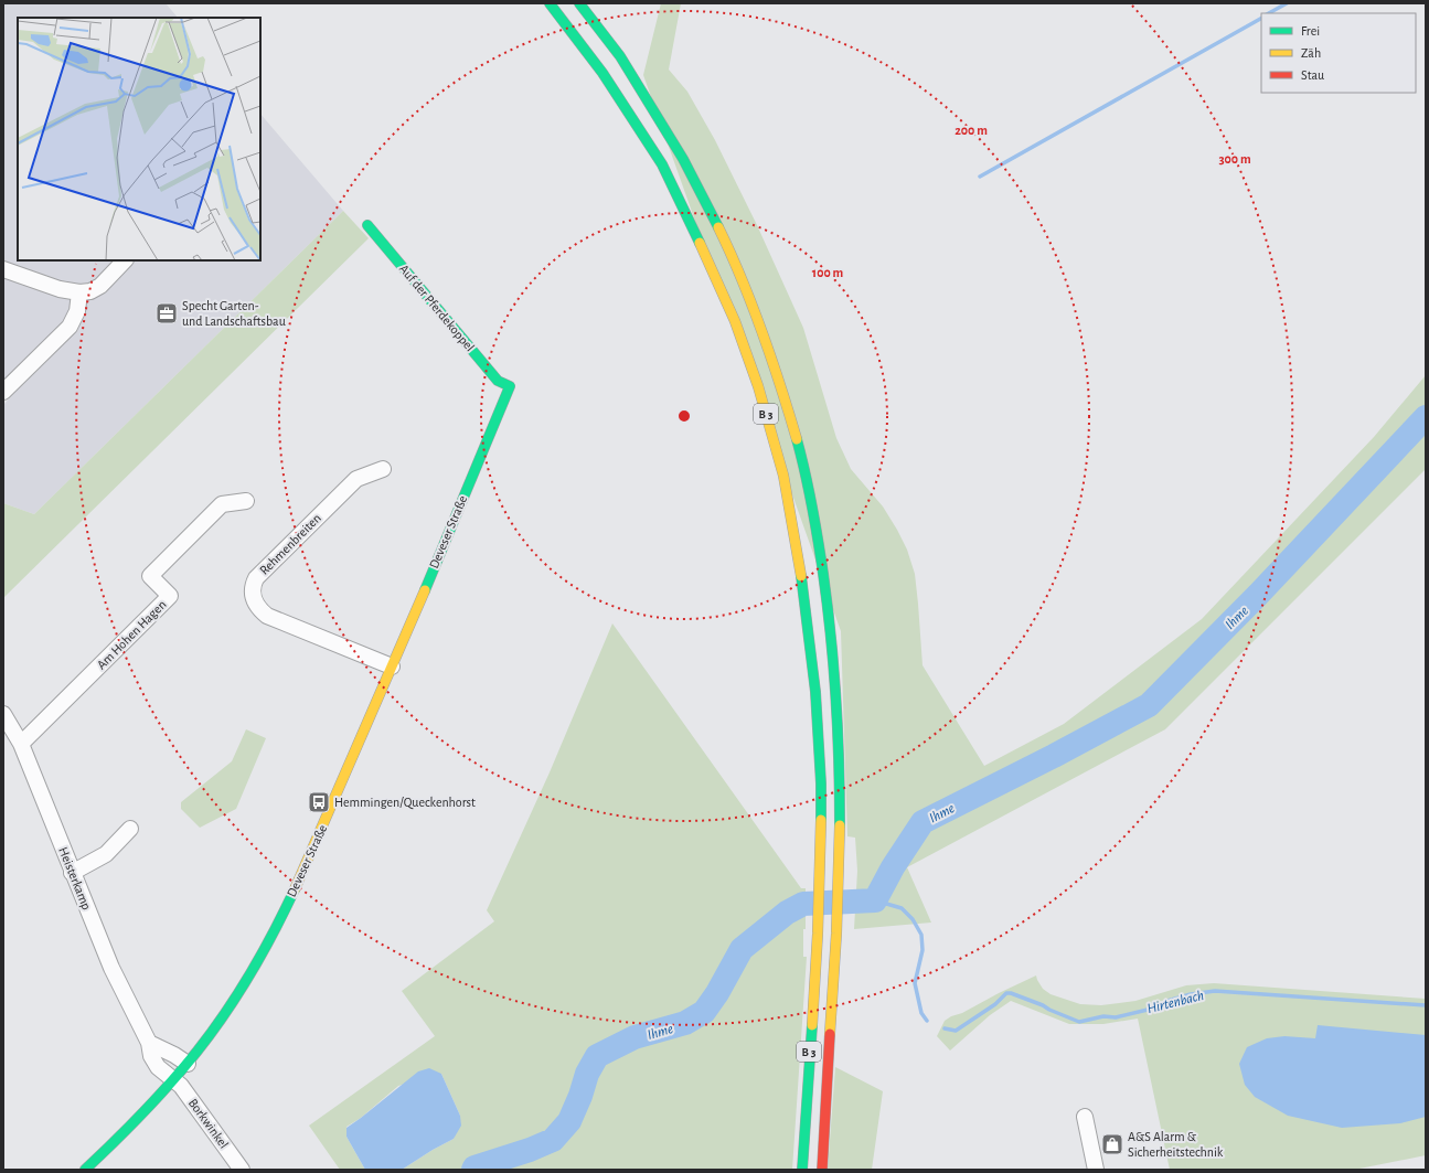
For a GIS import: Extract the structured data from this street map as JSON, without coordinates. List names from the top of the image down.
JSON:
{
  "streets": {
    "main road": ["Auf der Pferdekoppel", "B 3", "Deveser Straße"],
    "street": [
      "Rehmenbreiten",
      "Am Hohen Hagen",
      "Heisterkamp",
      "Borkwinkel"
    ]
  },
  "crossings": [
    ["Auf der Pferdekoppel", "Deveser Straße"],
    ["Deveser Straße", "Rehmenbreiten"],
    ["Deveser Straße", "Heisterkamp"],
    ["Deveser Straße", "Borkwinkel"],
    ["Am Hohen Hagen", "Heisterkamp"],
    ["Heisterkamp", "Borkwinkel"]
  ],
  "water": ["Ihme", "Hirtenbach"],
  "places": {
    "office": ["Specht Garten- und Landschaftsbau"],
    "bus stop": ["Hemmingen/Queckenhorst"],
    "shop": ["A&S Alarm & Sicherheitstechnik"]
  },
  "legend": ["Frei", "Zäh", "Stau"],
  "rings": ["200 m", "300 m", "100 m"]
}
